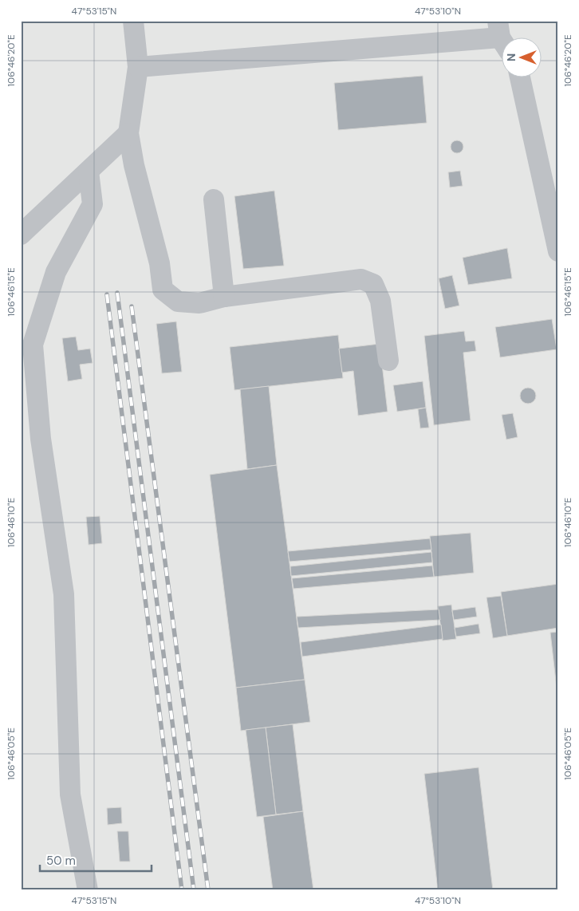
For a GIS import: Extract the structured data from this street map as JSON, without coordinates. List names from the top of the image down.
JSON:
{
  "scale_bar": "50 m",
  "north": "left",
  "coordinates": [
    "47°53'15\"N",
    "47°53'10\"N",
    "106°46'20\"E",
    "106°46'15\"E",
    "106°46'10\"E",
    "106°46'05\"E"
  ]
}
